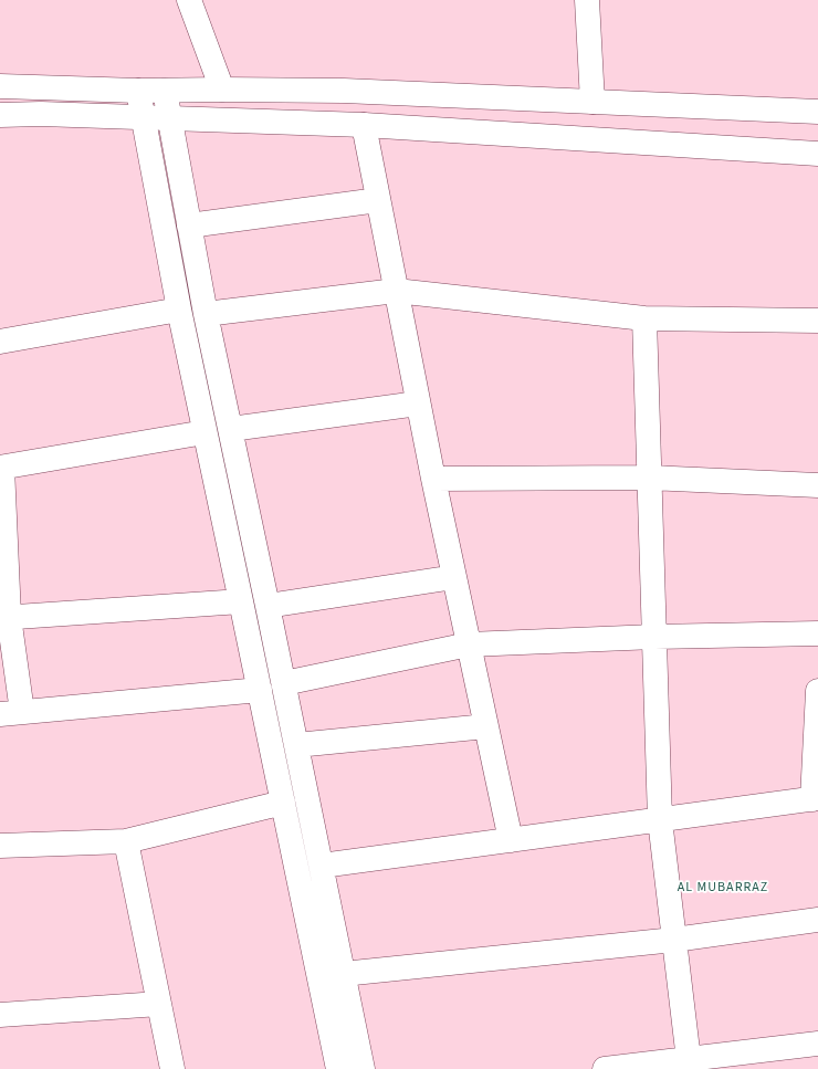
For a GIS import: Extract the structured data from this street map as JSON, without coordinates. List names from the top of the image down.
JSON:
{
  "districts": ["AL MUBARRAZ"]
}
